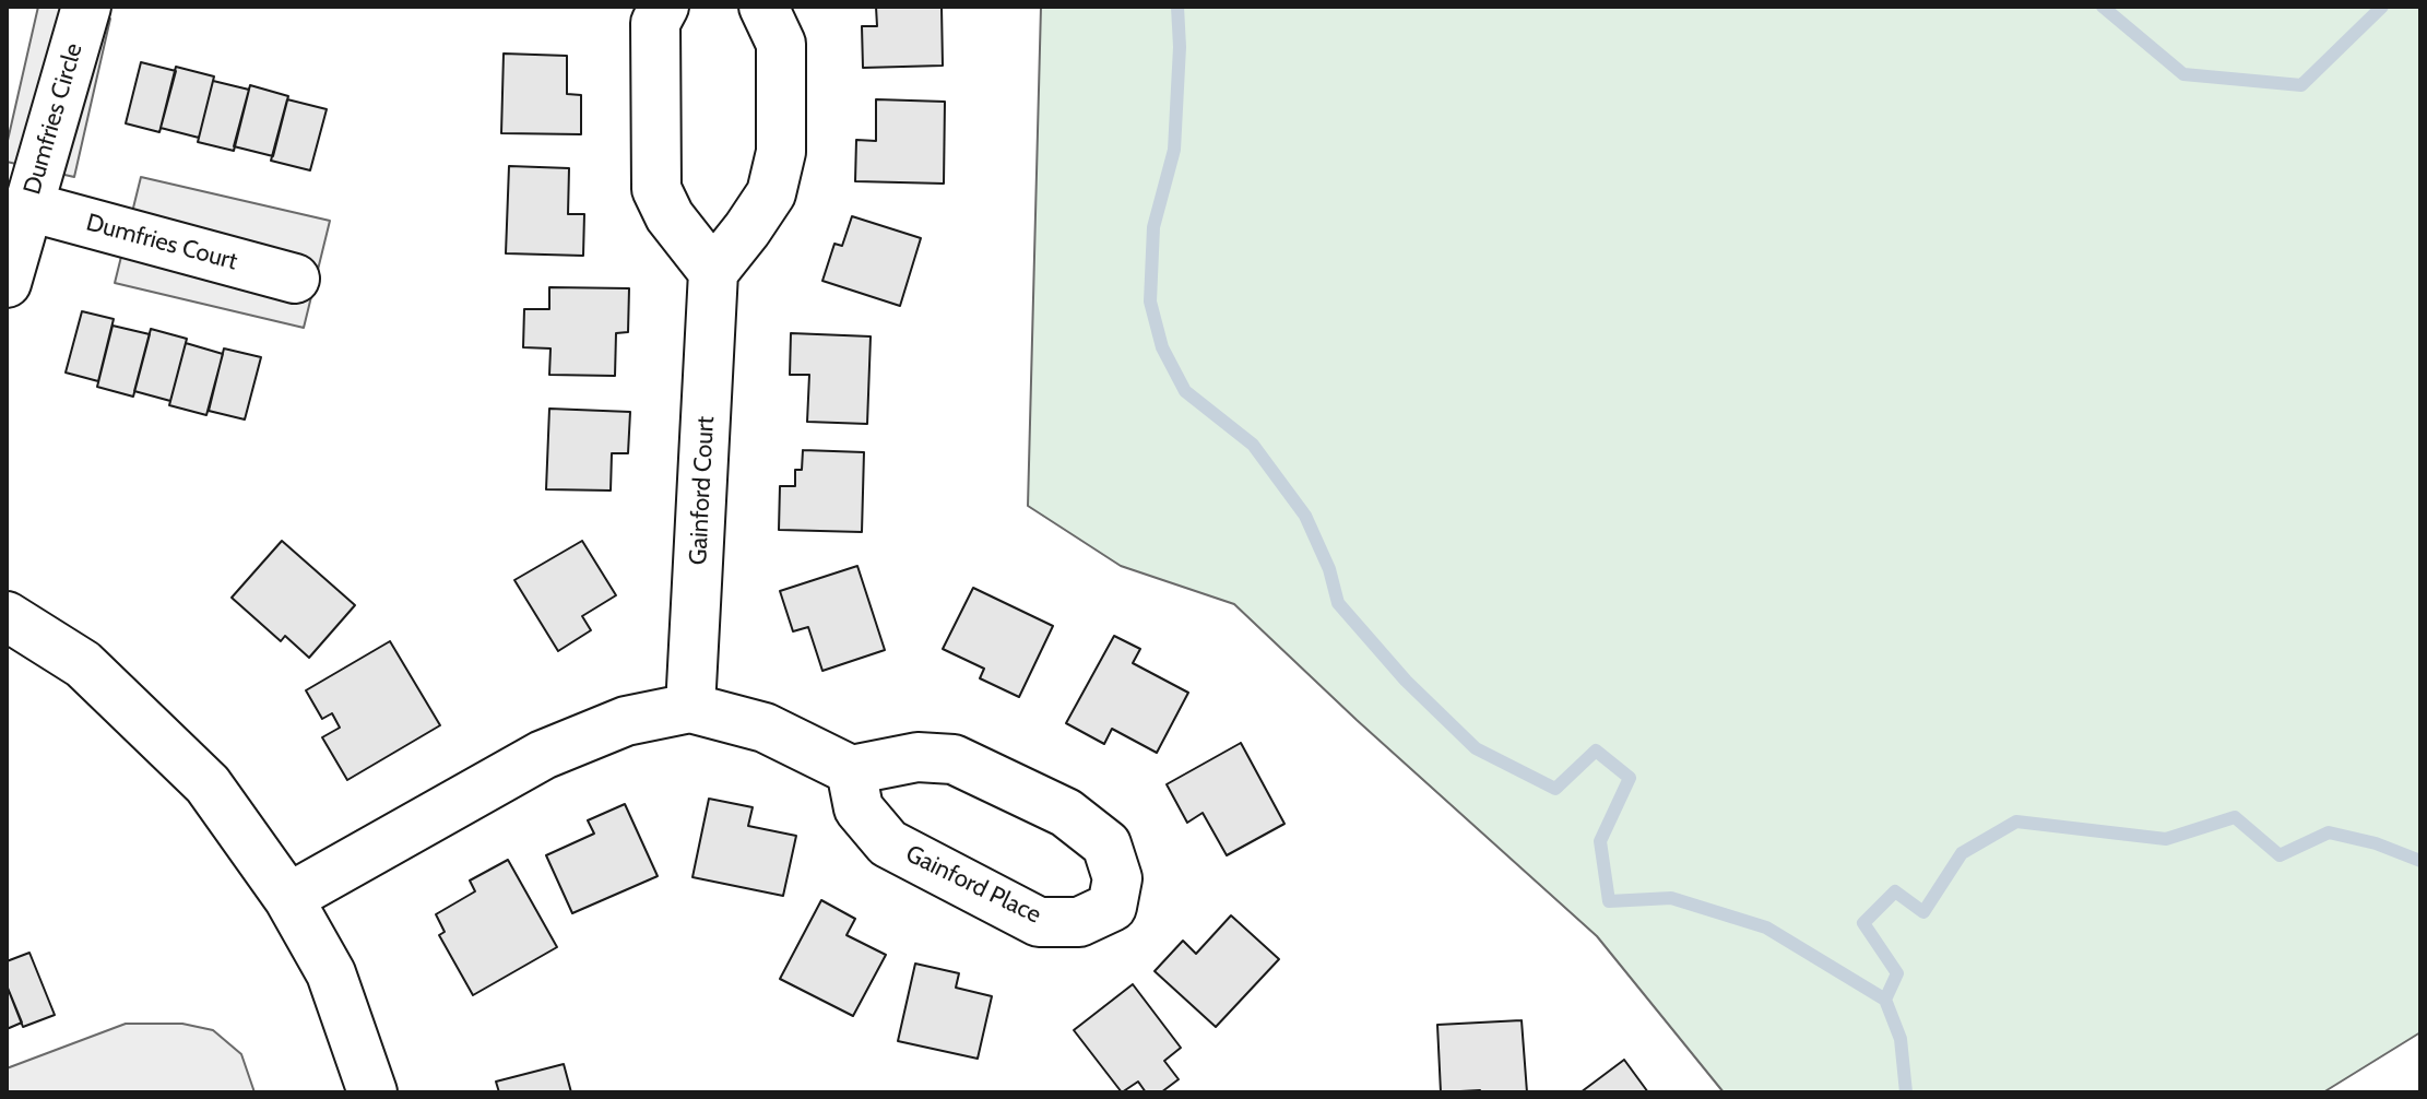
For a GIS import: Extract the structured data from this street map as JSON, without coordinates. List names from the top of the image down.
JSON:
{
  "streets": {
    "street": [
      "Dumfries Circle",
      "Dumfries Court",
      "Gainford Court",
      "Gainford Place"
    ]
  },
  "crossings": [
    ["Dumfries Circle", "Dumfries Court"]
  ]
}
